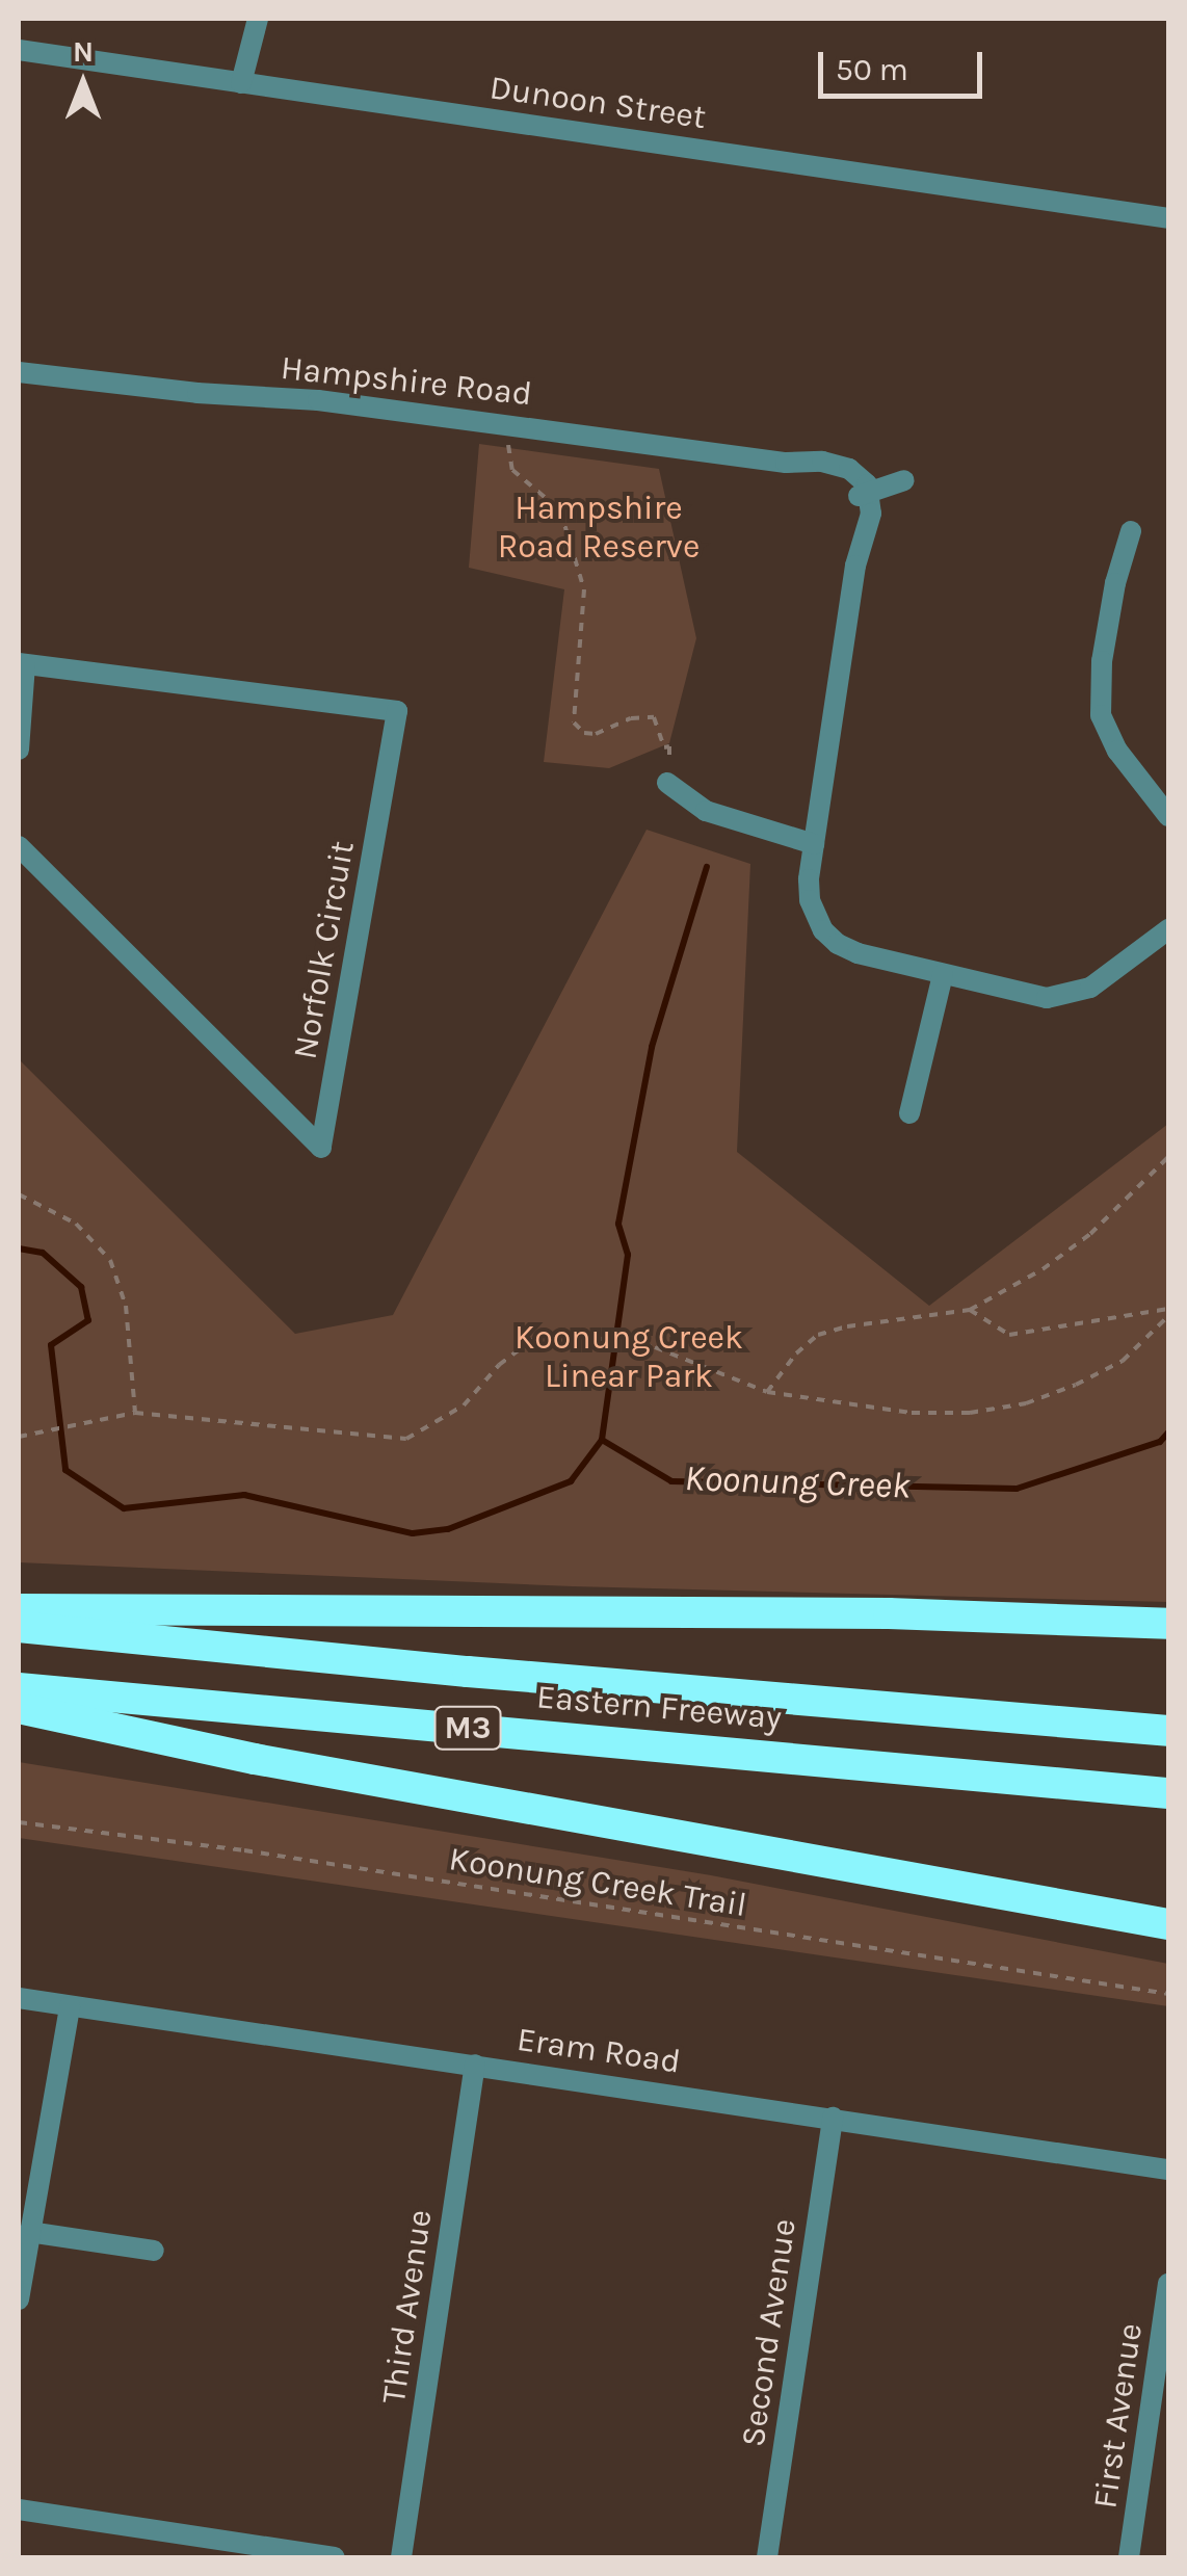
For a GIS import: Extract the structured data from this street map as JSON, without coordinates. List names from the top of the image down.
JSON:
{
  "streets": {
    "highway": ["Eastern Freeway", "M3"],
    "street": [
      "Dunoon Street",
      "Hampshire Road",
      "Norfolk Circuit",
      "Eram Road",
      "Third Avenue",
      "Second Avenue",
      "First Avenue"
    ],
    "path": ["Koonung Creek Trail"]
  },
  "crossings": [
    ["Eram Road", "Third Avenue"],
    ["Eram Road", "Second Avenue"]
  ],
  "water": ["Koonung Creek"],
  "parks": ["Hampshire Road Reserve", "Koonung Creek Linear Park"],
  "scale_bar": "50 m",
  "north": "top"
}
